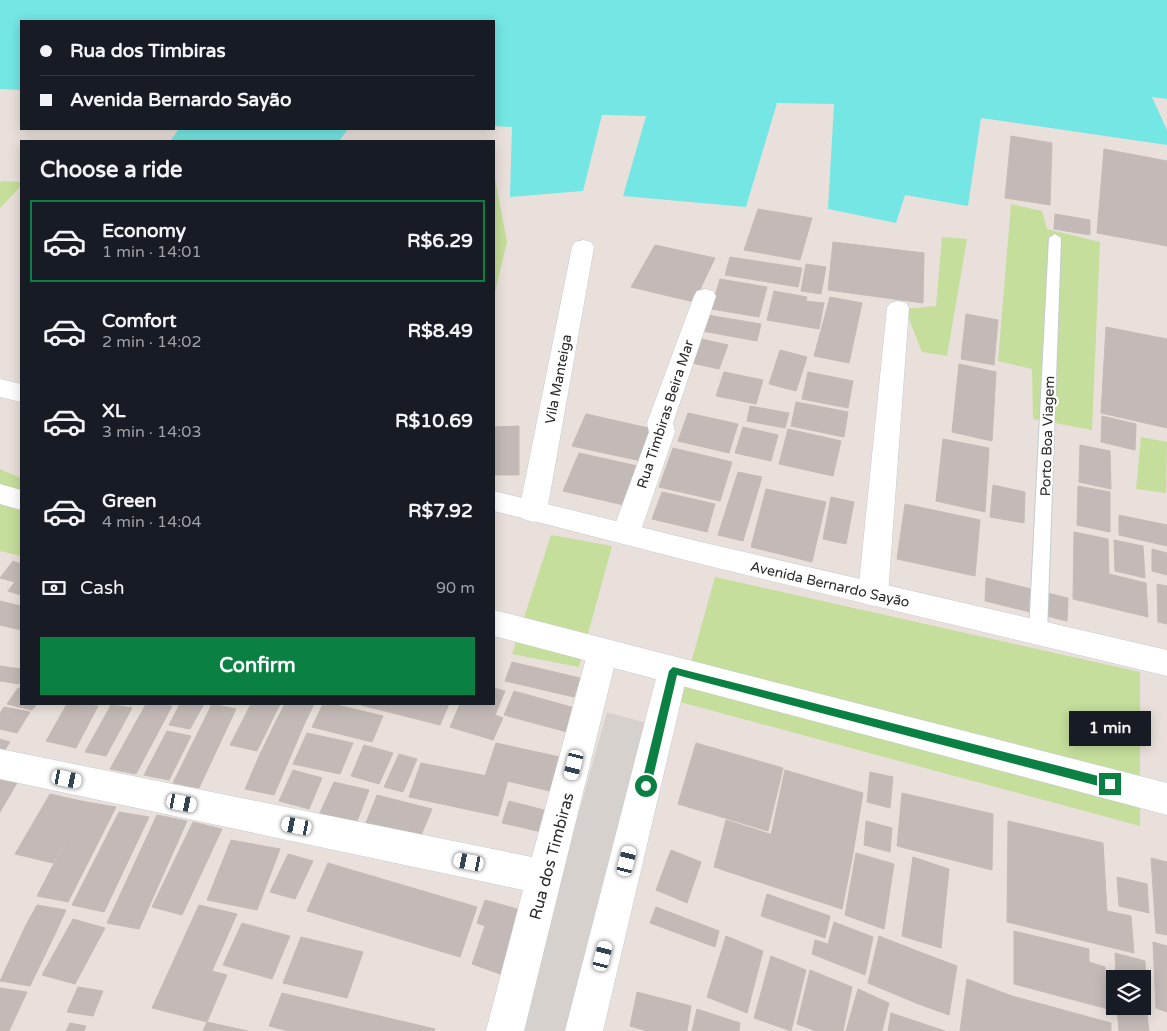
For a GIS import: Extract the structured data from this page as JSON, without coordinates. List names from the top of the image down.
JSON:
{
  "streets": {
    "street": [
      "Vila Manteiga",
      "Rua Timbiras Beira Mar",
      "Avenida Bernardo Sayão",
      "Rua dos Timbiras"
    ],
    "lane": ["Porto Boa Viagem"]
  },
  "crossings": [
    ["Vila Manteiga", "Avenida Bernardo Sayão"],
    ["Rua Timbiras Beira Mar", "Avenida Bernardo Sayão"],
    ["Porto Boa Viagem", "Avenida Bernardo Sayão"]
  ],
  "page": {
    "banner": ["Rua dos Timbiras", "Avenida Bernardo Sayão"],
    "heading": "Choose a ride",
    "list": [
      {
        "name": "Economy",
        "note": "1 min · 14:01",
        "value": "R$6.29"
      },
      {
        "name": "Comfort",
        "note": "2 min · 14:02",
        "value": "R$8.49"
      },
      {
        "name": "XL",
        "note": "3 min · 14:03",
        "value": "R$10.69"
      },
      {
        "name": "Green",
        "note": "4 min · 14:04",
        "value": "R$7.92"
      }
    ],
    "pay": ["Cash", "90 m"],
    "buttons": "Confirm",
    "bubble": "1 min"
  }
}
